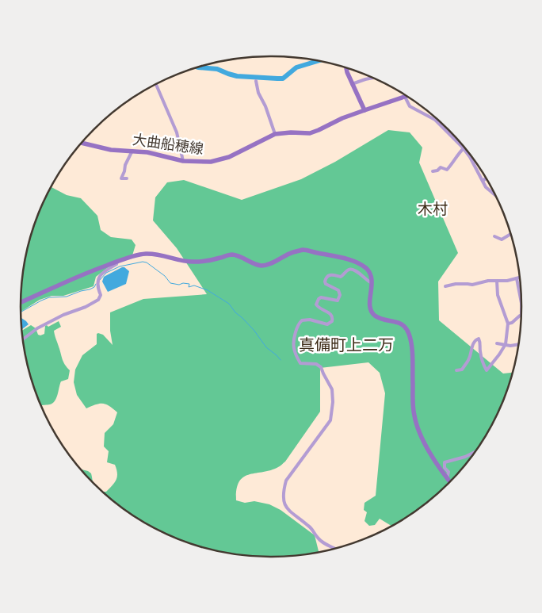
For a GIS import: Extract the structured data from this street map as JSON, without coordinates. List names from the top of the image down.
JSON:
{
  "streets": {
    "street": ["大曲船穂線"]
  },
  "districts": ["木村", "真備町上二万"]
}
